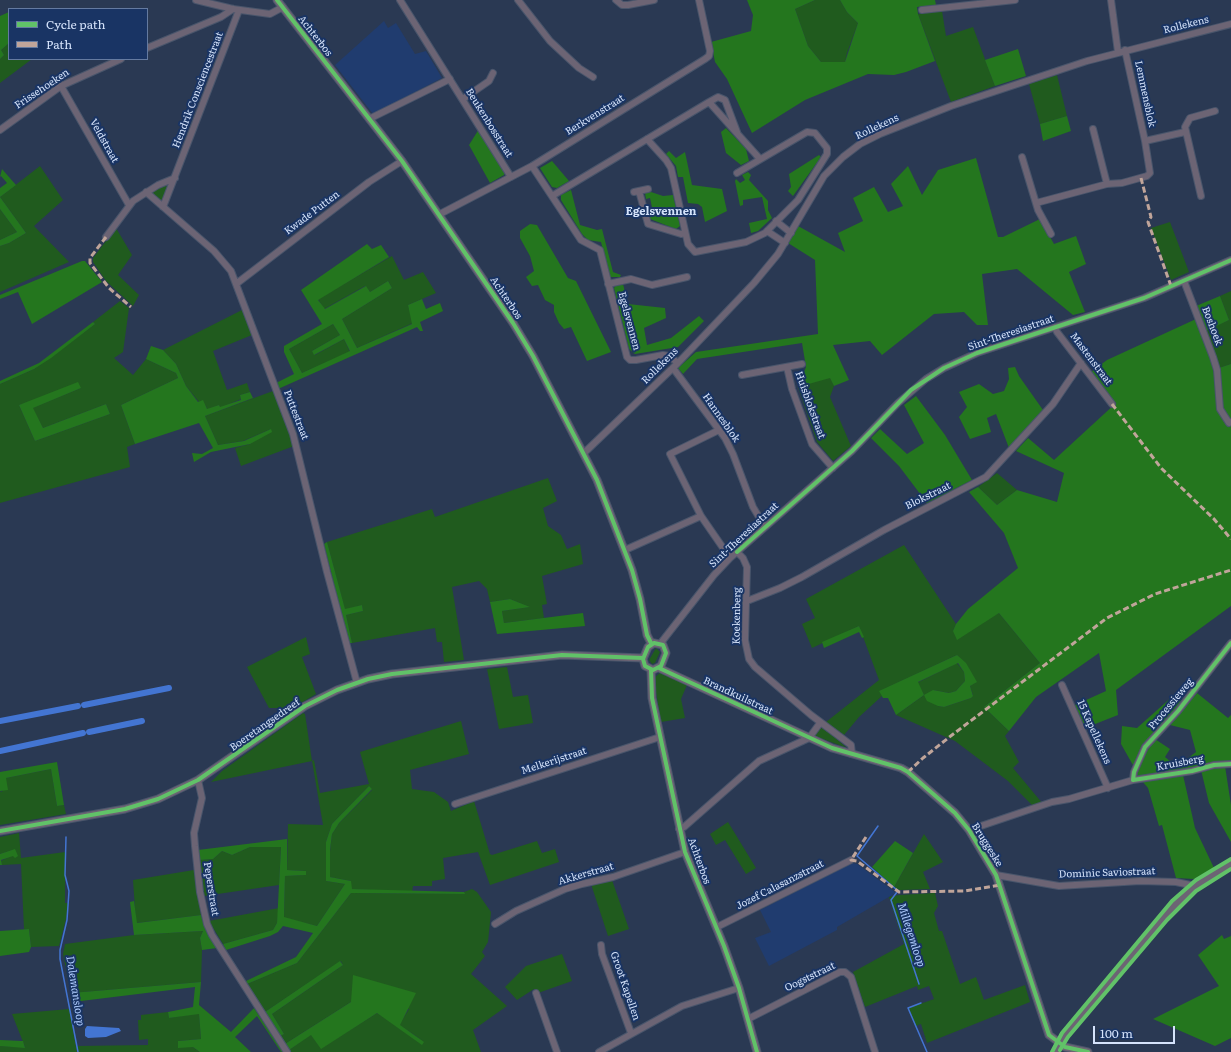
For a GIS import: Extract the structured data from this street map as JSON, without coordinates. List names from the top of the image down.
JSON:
{
  "streets": {
    "street": [
      "Rollekens",
      "Achterbos",
      "Frissehoeken",
      "Hendrik Consciencestraat",
      "Lemmensblok",
      "Berkvenstraat",
      "Beukenbosstraat",
      "Veldstraat",
      "Kwade Putten",
      "Egelsvennen",
      "Boshoek",
      "Sint-Theresiastraat",
      "Mastenstraat",
      "Huisblokstraat",
      "Puttestraat",
      "Hannesblok",
      "Blokstraat",
      "Koekenberg",
      "Brandkuilstraat",
      "Processieweg",
      "Boeretangsedreef",
      "15 Kapellekens",
      "Melkerijstraat",
      "Kruisberg",
      "Bruggeske",
      "Dominic Saviostraat",
      "Akkerstraat",
      "Jozef Calasanzstraat",
      "Peperstraat",
      "Oogststraat",
      "Groot Kapellen"
    ]
  },
  "crossings": [
    ["Rollekens", "Achterbos"],
    ["Rollekens", "Lemmensblok"],
    ["Rollekens", "Egelsvennen"],
    ["Rollekens", "Hannesblok"],
    ["Achterbos", "Berkvenstraat"],
    ["Achterbos", "Kwade Putten"],
    ["Achterbos", "Sint-Theresiastraat"],
    ["Achterbos", "Brandkuilstraat"],
    ["Achterbos", "Boeretangsedreef"],
    ["Achterbos", "Melkerijstraat"],
    ["Achterbos", "Akkerstraat"],
    ["Achterbos", "Jozef Calasanzstraat"],
    ["Achterbos", "Oogststraat"],
    ["Achterbos", "Groot Kapellen"],
    ["Frissehoeken", "Veldstraat"],
    ["Hendrik Consciencestraat", "Puttestraat"],
    ["Berkvenstraat", "Beukenbosstraat"],
    ["Berkvenstraat", "Egelsvennen"],
    ["Kwade Putten", "Puttestraat"],
    ["Egelsvennen", "Hannesblok"],
    ["Boshoek", "Sint-Theresiastraat"],
    ["Sint-Theresiastraat", "Mastenstraat"],
    ["Sint-Theresiastraat", "Huisblokstraat"],
    ["Sint-Theresiastraat", "Hannesblok"],
    ["Sint-Theresiastraat", "Koekenberg"],
    ["Sint-Theresiastraat", "Brandkuilstraat"],
    ["Sint-Theresiastraat", "Boeretangsedreef"],
    ["Mastenstraat", "Blokstraat"],
    ["Puttestraat", "Boeretangsedreef"],
    ["Blokstraat", "Koekenberg"],
    ["Brandkuilstraat", "Boeretangsedreef"],
    ["Brandkuilstraat", "Bruggeske"],
    ["Processieweg", "Kruisberg"],
    ["Boeretangsedreef", "Peperstraat"],
    ["15 Kapellekens", "Kruisberg"],
    ["Kruisberg", "Bruggeske"],
    ["Bruggeske", "Dominic Saviostraat"]
  ],
  "districts": ["Egelsvennen"],
  "water": ["Millegemloop", "Dalemansloop"],
  "legend": ["Cycle path", "Path"],
  "scale_bar": "100 m"
}
